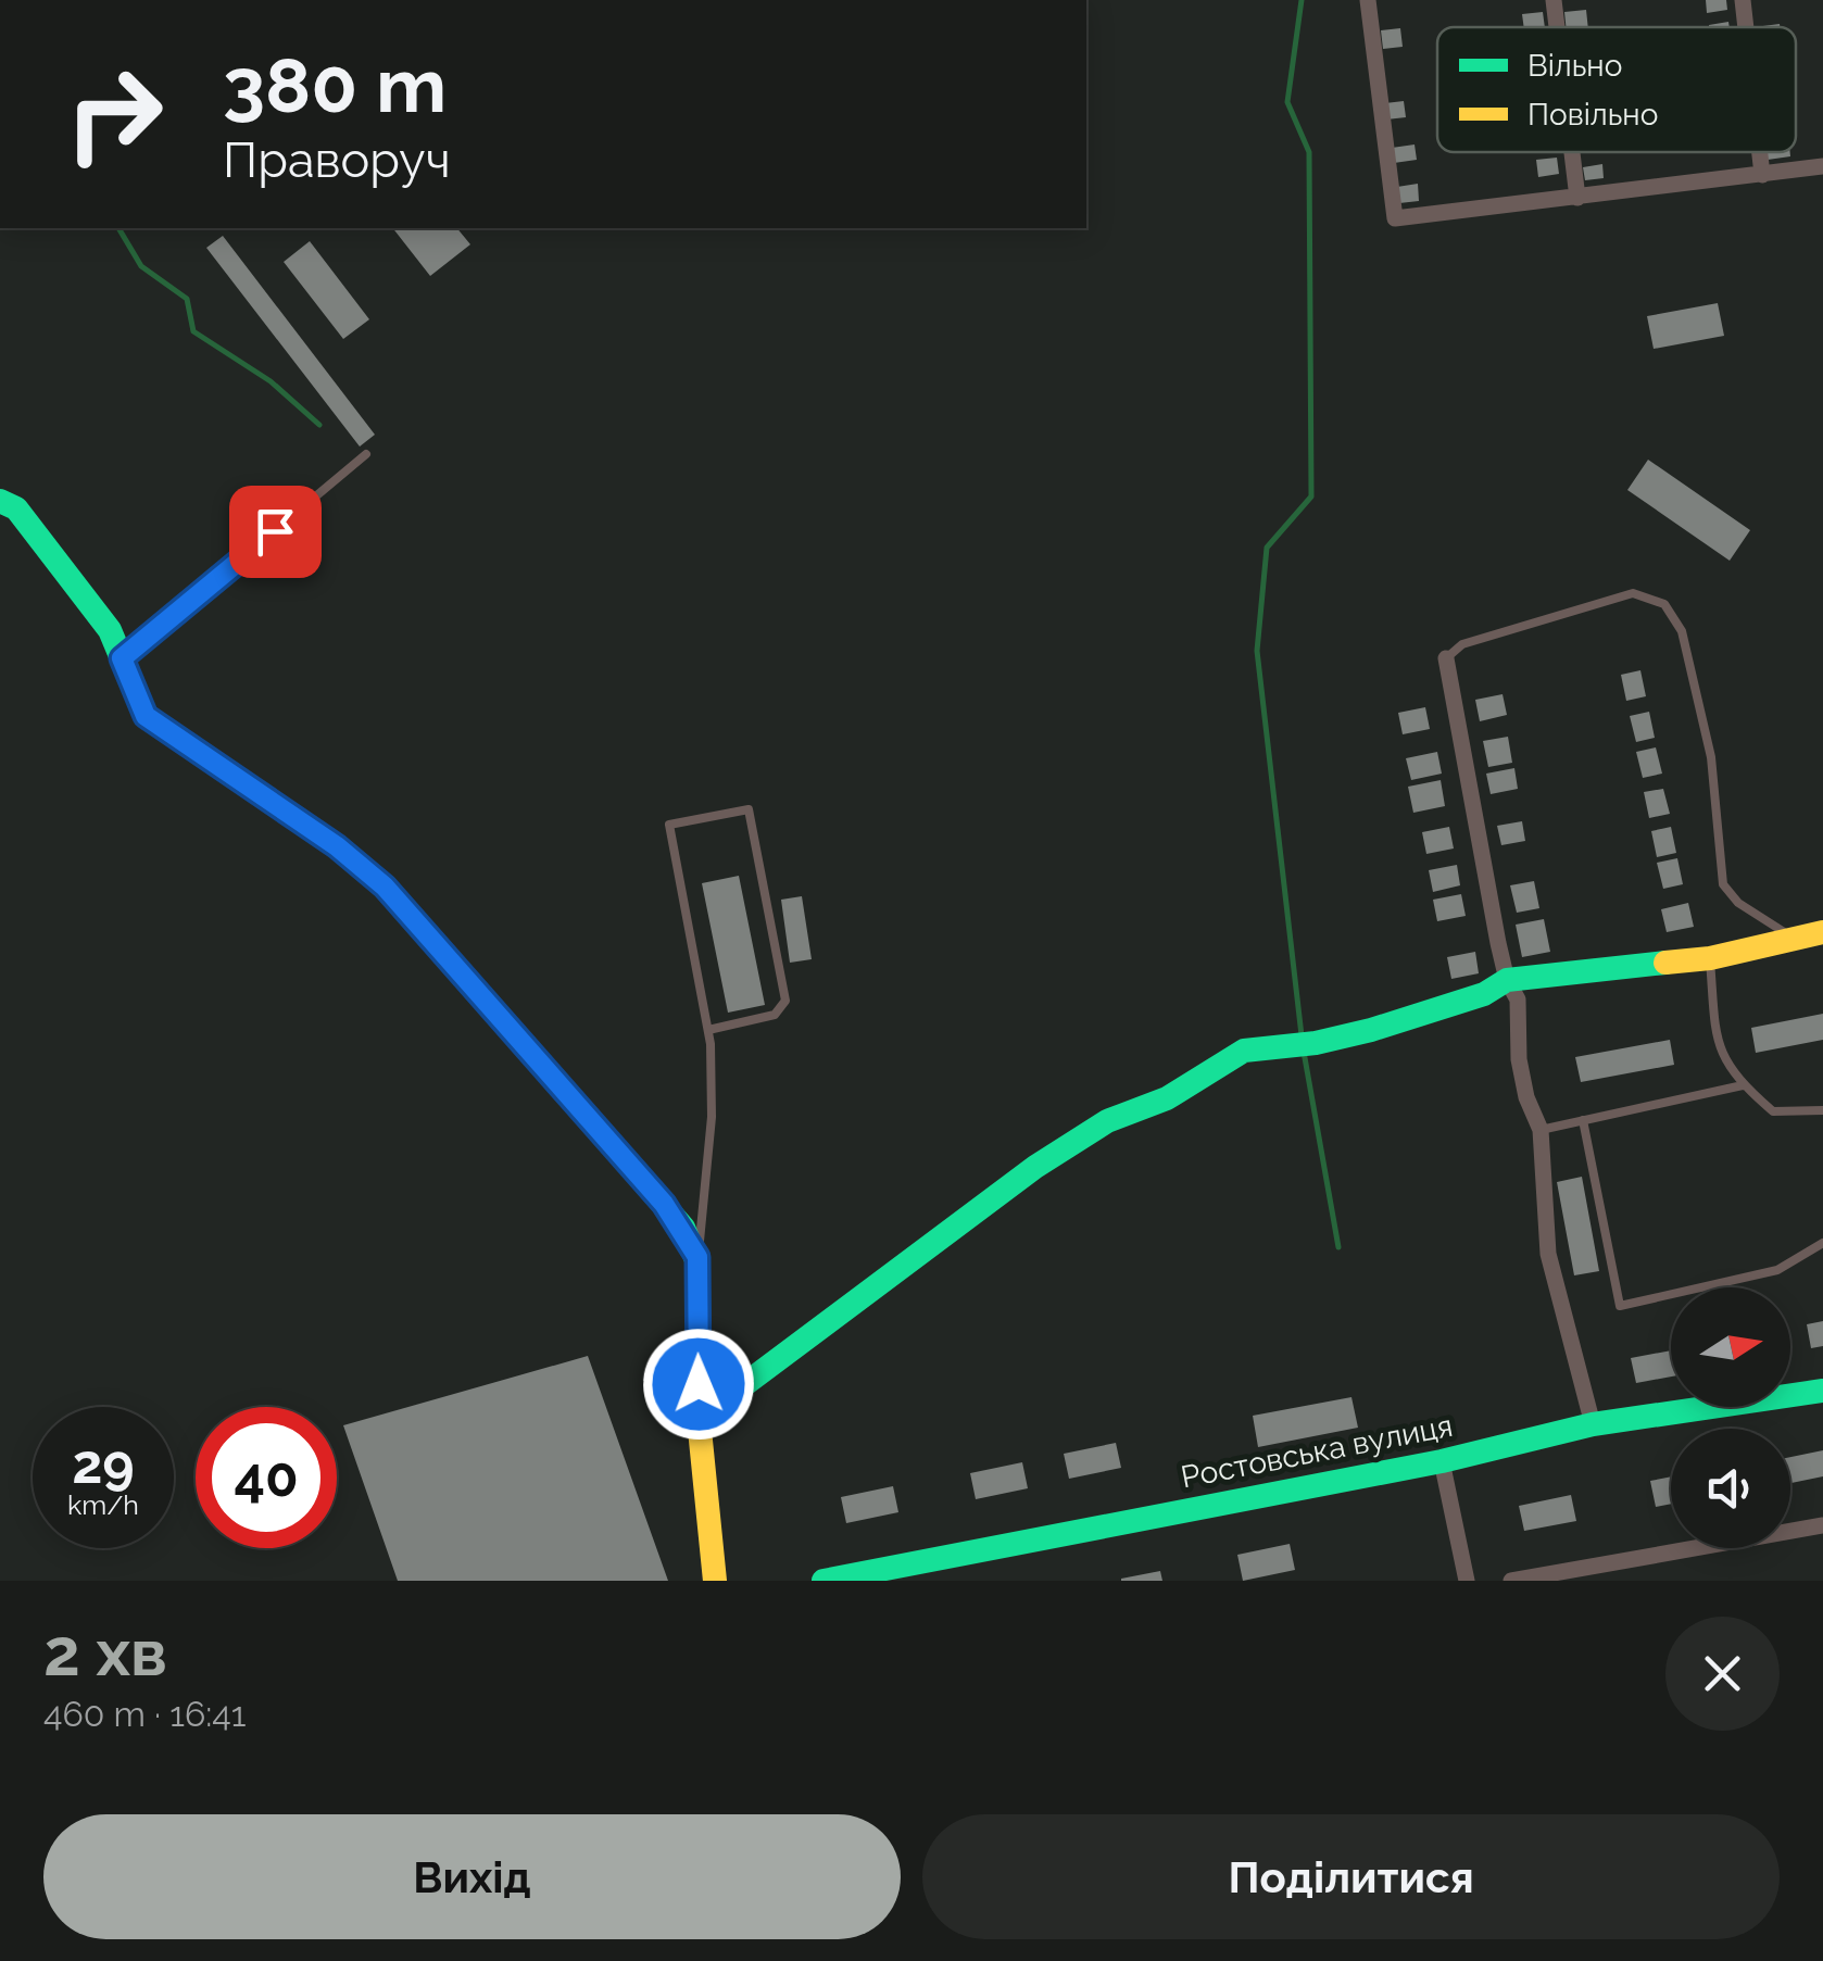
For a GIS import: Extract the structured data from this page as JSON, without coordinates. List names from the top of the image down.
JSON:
{
  "streets": {
    "street": ["Ростовська вулиця"]
  },
  "legend": ["Вільно", "Повільно"],
  "north": "right",
  "page": {
    "turn": ["380 m", "Праворуч"],
    "speed": "29 km/h",
    "limit": "40",
    "heading": ["2 хв", "460 m · 16:41"],
    "buttons": ["Вихід", "Поділитися"]
  }
}
